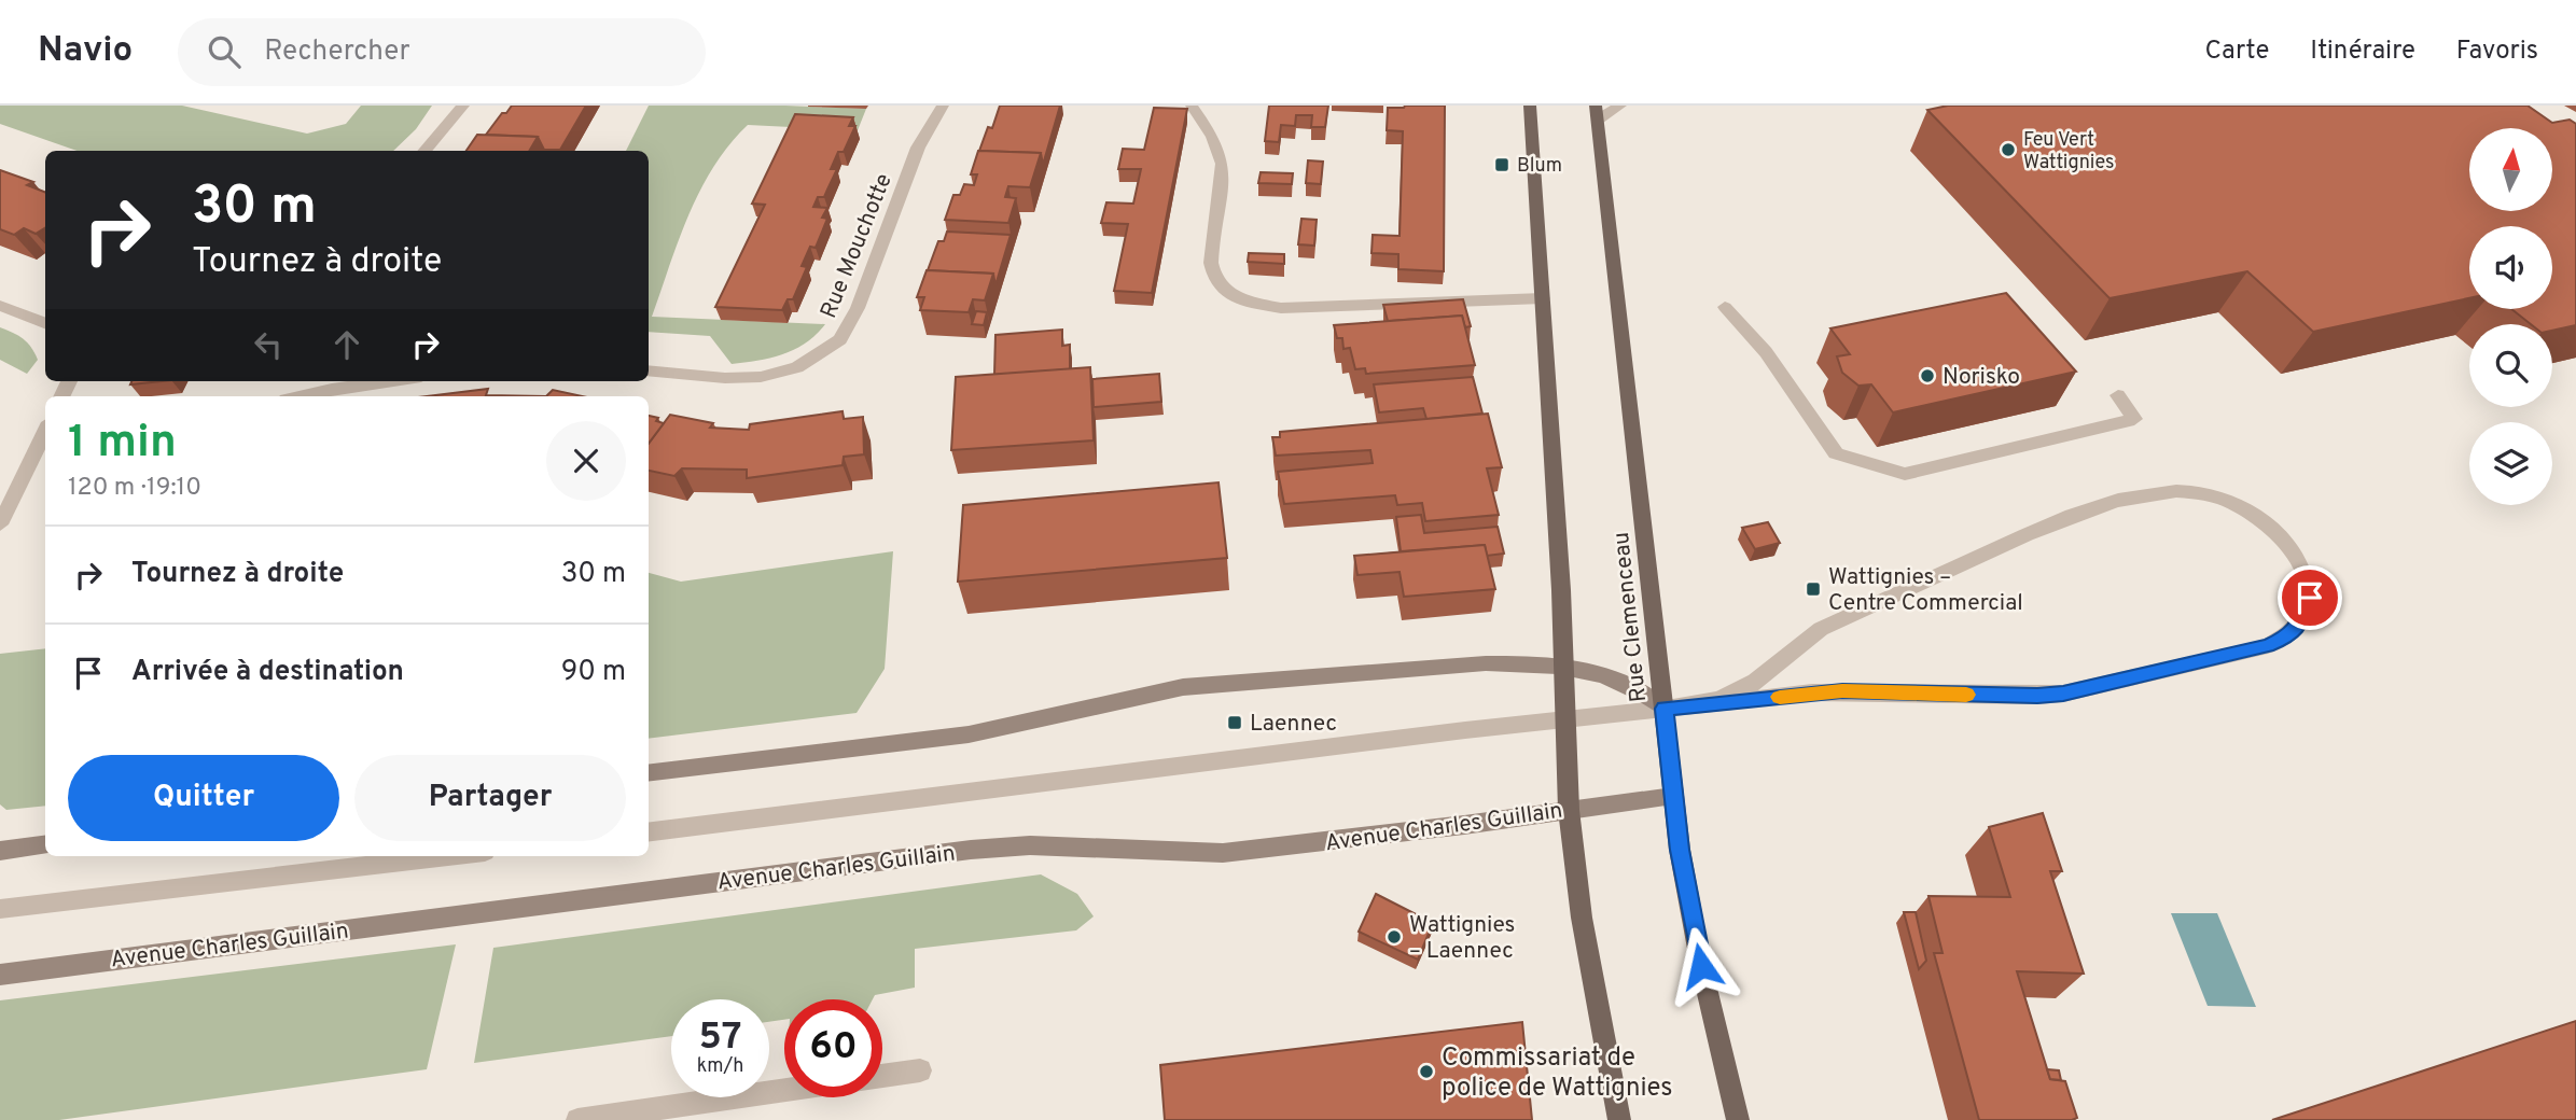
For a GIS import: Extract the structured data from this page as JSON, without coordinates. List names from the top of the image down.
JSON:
{
  "streets": {
    "main road": ["Rue Clemenceau"],
    "street": ["Rue Mouchotte", "Avenue Charles Guillain"]
  },
  "crossings": [
    ["Rue Clemenceau", "Avenue Charles Guillain"]
  ],
  "places": {
    "other": [
      "Feu Vert Wattignies",
      "Norisko",
      "Wattignies – Laennec",
      "Commissariat de police de Wattignies"
    ],
    "transit": ["Blum", "Wattignies – Centre Commercial", "Laennec"]
  },
  "north": "top",
  "page": {
    "header": "Navio",
    "search": "Rechercher",
    "nav": ["Carte", "Itinéraire", "Favoris"],
    "turn": ["30 m", "Tournez à droite"],
    "heading": ["1 min", "120 m · 19:10"],
    "list": [
      {
        "name": "Tournez à droite",
        "value": "30 m"
      },
      {
        "name": "Arrivée à destination",
        "value": "90 m"
      }
    ],
    "buttons": ["Quitter", "Partager"],
    "speed": "57 km/h",
    "limit": "60"
  }
}
